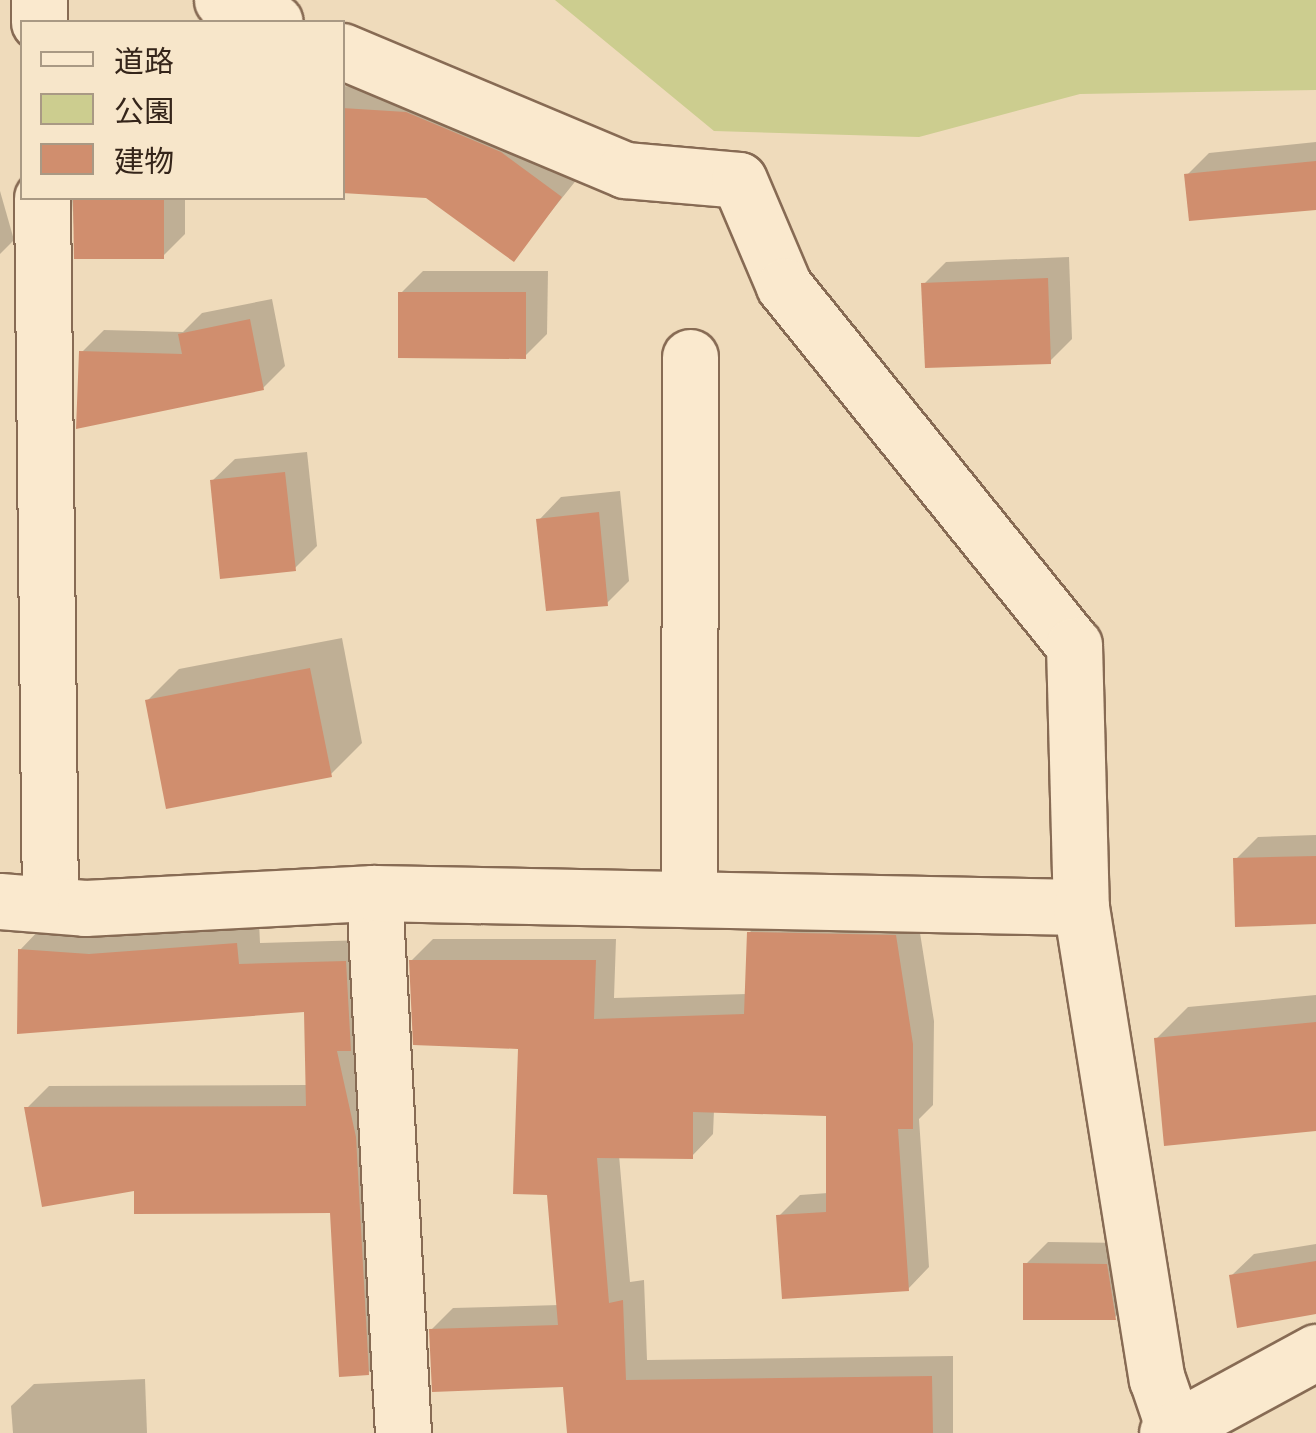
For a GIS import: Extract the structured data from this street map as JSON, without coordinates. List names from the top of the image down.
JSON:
{
  "legend": ["道路", "公園", "建物"]
}
